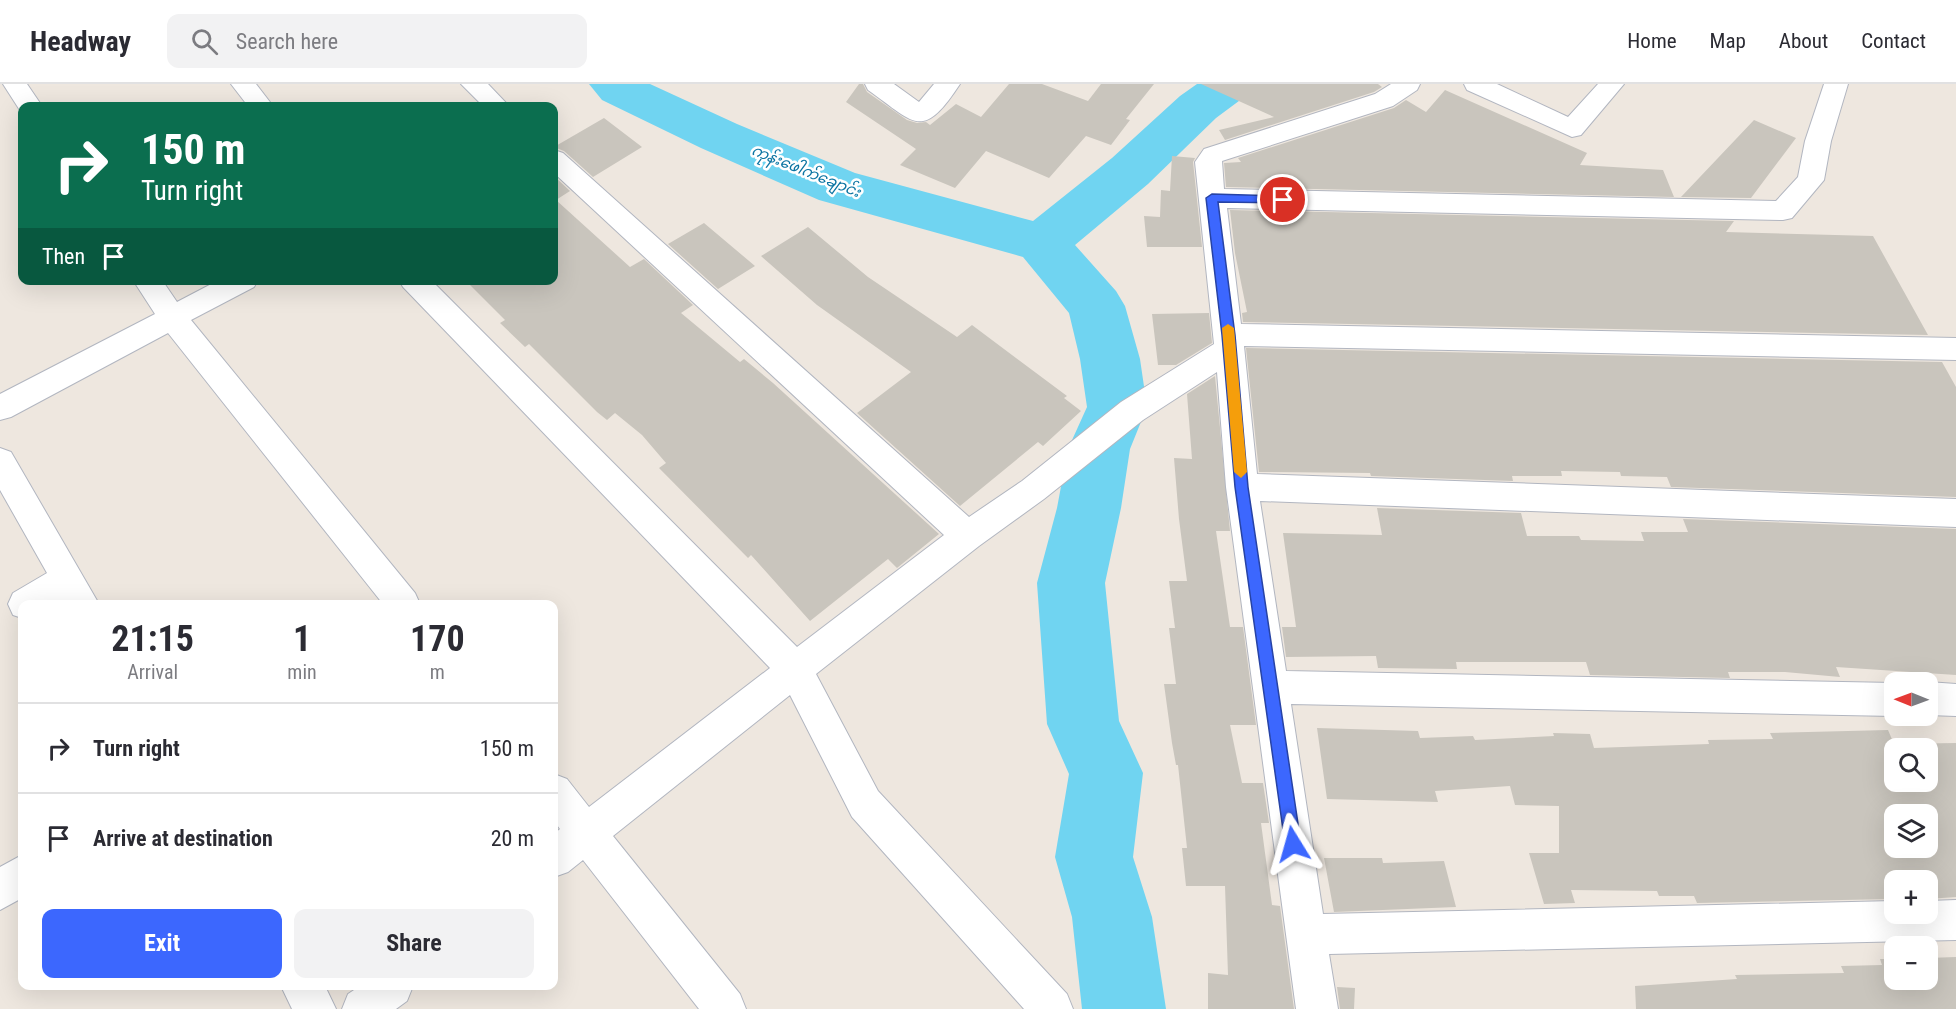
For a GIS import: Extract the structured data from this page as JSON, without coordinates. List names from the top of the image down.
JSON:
{
  "water": ["ကုန်းဖေါက်ချောင်း"],
  "north": "left",
  "page": {
    "header": "Headway",
    "search": "Search here",
    "nav": [
      "Home",
      "Map",
      "About",
      "Contact"
    ],
    "turn": ["150 m", "Turn right"],
    "then": "Then",
    "eta": [
      "21:15",
      "Arrival",
      "1",
      "min",
      "170",
      "m"
    ],
    "map_buttons": ["+", "−"],
    "list": [
      {
        "name": "Turn right",
        "value": "150 m"
      },
      {
        "name": "Arrive at destination",
        "value": "20 m"
      }
    ],
    "buttons": ["Exit", "Share"]
  }
}
